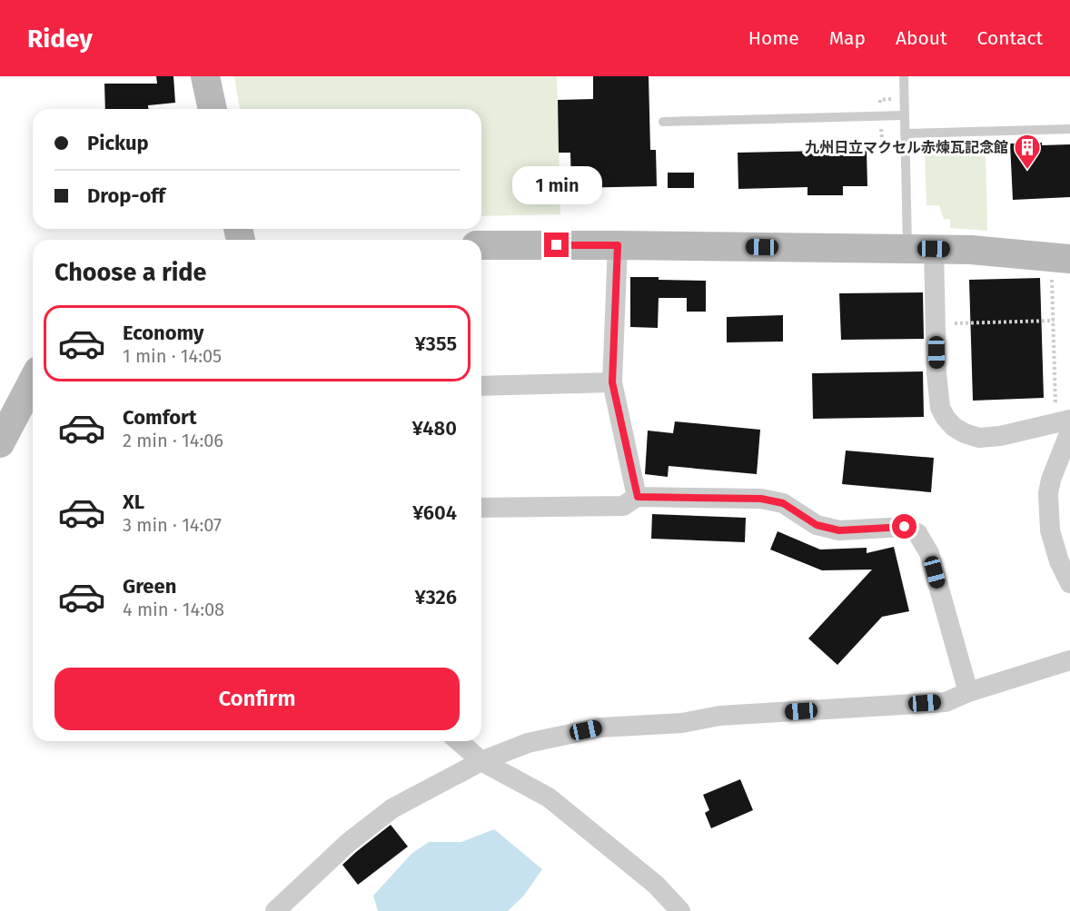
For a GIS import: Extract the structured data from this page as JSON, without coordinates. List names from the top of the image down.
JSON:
{
  "places": {
    "building": ["九州日立マクセル赤煉瓦記念館"]
  },
  "page": {
    "header": "Ridey",
    "nav": [
      "Home",
      "Map",
      "About",
      "Contact"
    ],
    "banner": ["Pickup", "Drop-off"],
    "bubble": "1 min",
    "heading": "Choose a ride",
    "list": [
      {
        "name": "Economy",
        "note": "1 min · 14:05",
        "value": "¥355"
      },
      {
        "name": "Comfort",
        "note": "2 min · 14:06",
        "value": "¥480"
      },
      {
        "name": "XL",
        "note": "3 min · 14:07",
        "value": "¥604"
      },
      {
        "name": "Green",
        "note": "4 min · 14:08",
        "value": "¥326"
      }
    ],
    "buttons": "Confirm"
  }
}
